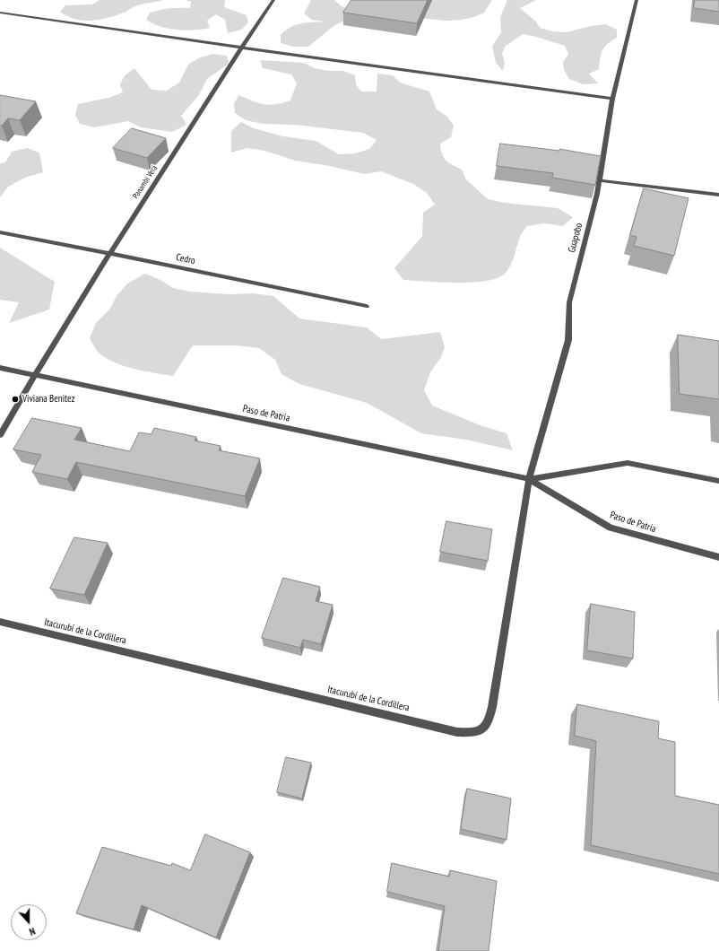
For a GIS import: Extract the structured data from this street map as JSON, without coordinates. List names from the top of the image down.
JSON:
{
  "streets": {
    "street": [
      "Panambí Verá",
      "Guapobo",
      "Cedro",
      "Paso de Patria",
      "Itacurubí de la Cordillera"
    ]
  },
  "crossings": [
    ["Panambí Verá", "Cedro"],
    ["Panambí Verá", "Paso de Patria"],
    ["Guapobo", "Paso de Patria"],
    ["Guapobo", "Itacurubí de la Cordillera"],
    ["Paso de Patria", "Itacurubí de la Cordillera"]
  ],
  "places": ["Viviana Benitez"],
  "north": "bottom"
}
